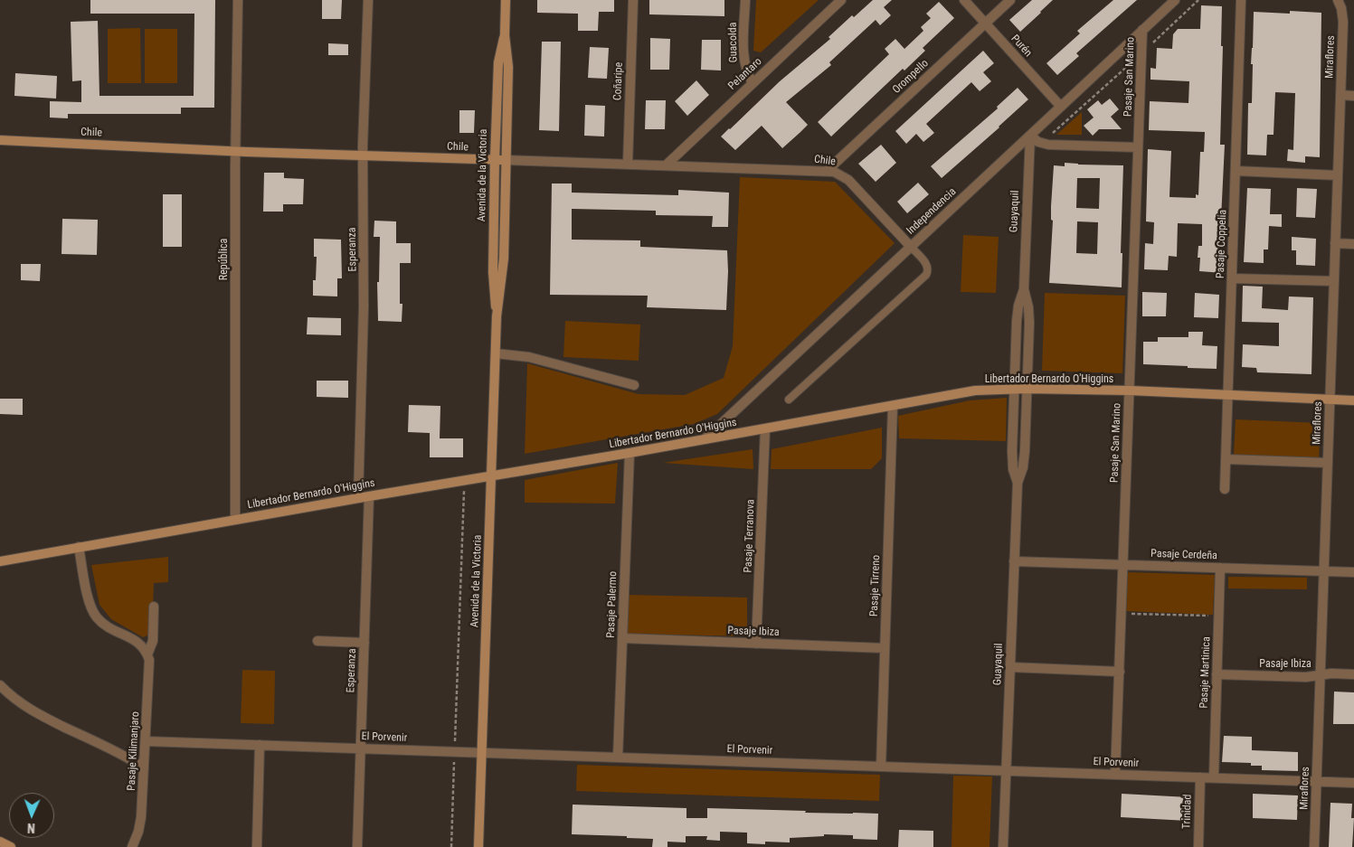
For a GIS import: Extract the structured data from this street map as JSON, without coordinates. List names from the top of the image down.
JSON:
{
  "streets": {
    "street": [
      "Guacolda",
      "Purén",
      "Miraflores",
      "Pelantaro",
      "Orompello",
      "Pasaje San Marino",
      "Coñaripe",
      "Chile",
      "Avenida de la Victoria",
      "Independencia",
      "Guayaquil",
      "Pasaje Coppelia",
      "Esperanza",
      "República",
      "Libertador Bernardo O'Higgins",
      "Pasaje Terranova",
      "Pasaje Cerdeña",
      "Pasaje Tirreno",
      "Pasaje Palermo",
      "Pasaje Ibiza",
      "Pasaje Martinica",
      "El Porvenir",
      "Pasaje Kilimanjaro",
      "Trinidad"
    ]
  },
  "crossings": [
    ["Guacolda", "Pelantaro"],
    ["Purén", "Orompello"],
    ["Purén", "Independencia"],
    ["Miraflores", "Libertador Bernardo O'Higgins"],
    ["Miraflores", "Pasaje Cerdeña"],
    ["Miraflores", "Pasaje Ibiza"],
    ["Miraflores", "El Porvenir"],
    ["Pelantaro", "Chile"],
    ["Orompello", "Chile"],
    ["Pasaje San Marino", "Independencia"],
    ["Pasaje San Marino", "Libertador Bernardo O'Higgins"],
    ["Pasaje San Marino", "Pasaje Cerdeña"],
    ["Pasaje San Marino", "El Porvenir"],
    ["Coñaripe", "Chile"],
    ["Chile", "Avenida de la Victoria"],
    ["Chile", "Independencia"],
    ["Chile", "Esperanza"],
    ["Chile", "República"],
    ["Avenida de la Victoria", "Libertador Bernardo O'Higgins"],
    ["Avenida de la Victoria", "El Porvenir"],
    ["Independencia", "Guayaquil"],
    ["Independencia", "Libertador Bernardo O'Higgins"],
    ["Guayaquil", "Libertador Bernardo O'Higgins"],
    ["Guayaquil", "Pasaje Cerdeña"],
    ["Guayaquil", "El Porvenir"],
    ["Pasaje Coppelia", "Libertador Bernardo O'Higgins"],
    ["Esperanza", "Libertador Bernardo O'Higgins"],
    ["Esperanza", "El Porvenir"],
    ["República", "Libertador Bernardo O'Higgins"],
    ["Libertador Bernardo O'Higgins", "Pasaje Terranova"],
    ["Libertador Bernardo O'Higgins", "Pasaje Tirreno"],
    ["Libertador Bernardo O'Higgins", "Pasaje Palermo"],
    ["Pasaje Terranova", "Pasaje Ibiza"],
    ["Pasaje Cerdeña", "Pasaje Martinica"],
    ["Pasaje Tirreno", "Pasaje Ibiza"],
    ["Pasaje Tirreno", "El Porvenir"],
    ["Pasaje Palermo", "Pasaje Ibiza"],
    ["Pasaje Palermo", "El Porvenir"],
    ["Pasaje Ibiza", "Pasaje Martinica"],
    ["Pasaje Martinica", "El Porvenir"],
    ["El Porvenir", "Pasaje Kilimanjaro"],
    ["El Porvenir", "Trinidad"]
  ],
  "north": "bottom"
}
